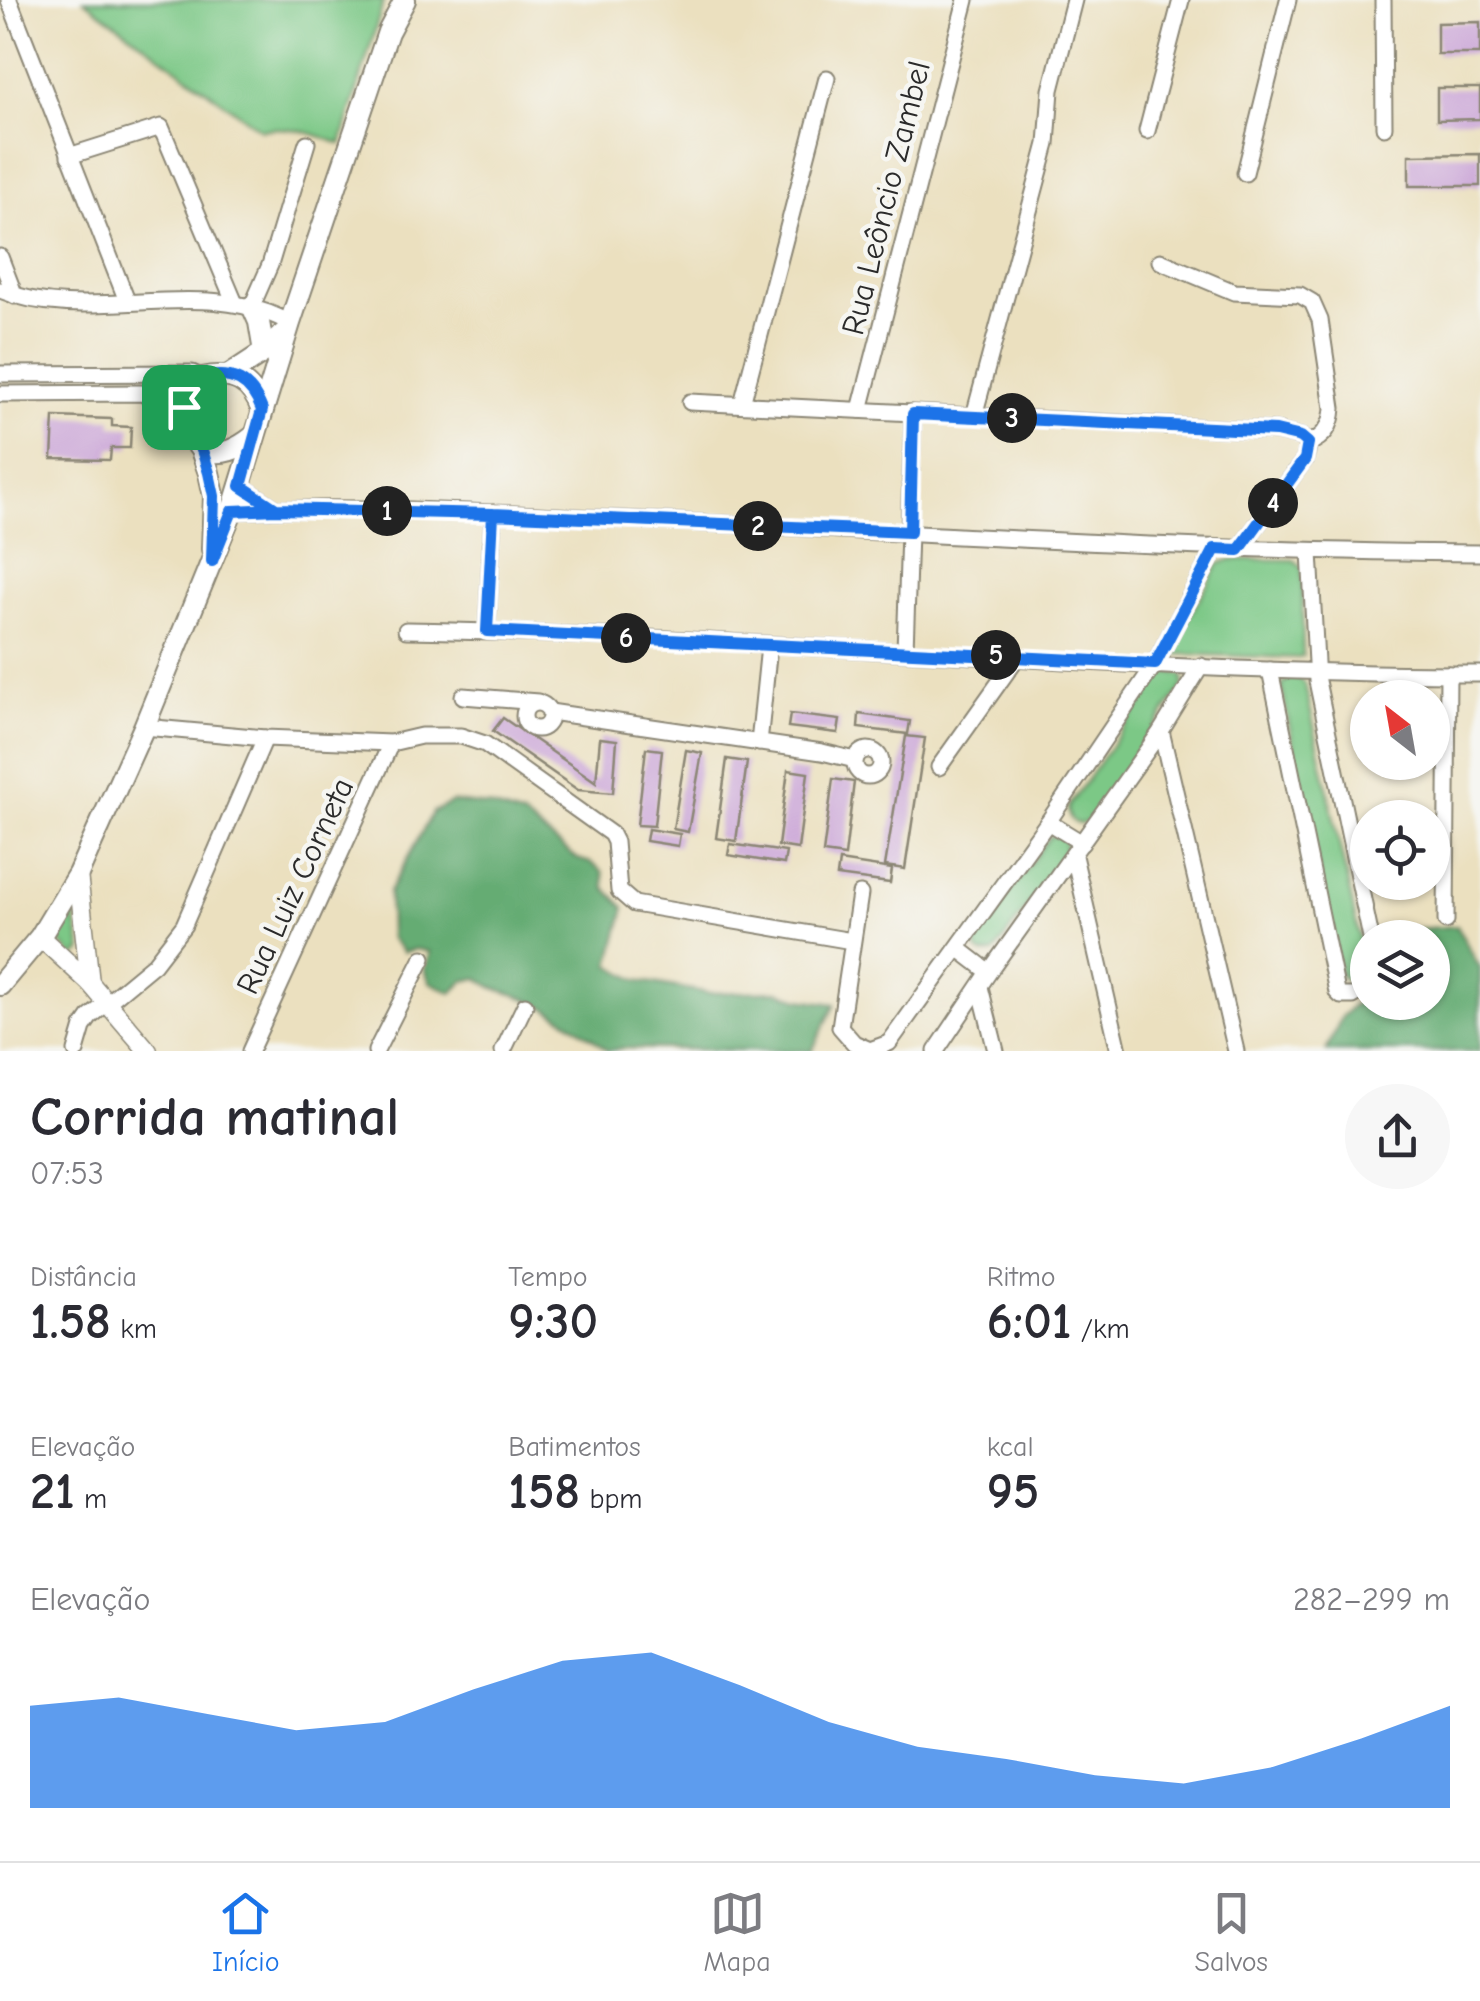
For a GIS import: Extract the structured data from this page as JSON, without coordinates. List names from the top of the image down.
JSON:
{
  "streets": {
    "street": ["Rua Leôncio Zambel", "Rua Luiz Corneta"]
  },
  "north": "top left",
  "page": {
    "pins": [
      "3",
      "4",
      "1",
      "2",
      "6",
      "5"
    ],
    "heading": ["Corrida matinal", "07:53"],
    "stats": [
      ["Distância", "1.58 km"],
      ["Tempo", "9:30"],
      ["Ritmo", "6:01 /km"],
      ["Elevação", "21 m"],
      ["Batimentos", "158 bpm"],
      ["kcal", "95"]
    ],
    "chart": ["Elevação", "282–299 m"],
    "tabs": ["Início", "Mapa", "Salvos"]
  }
}
